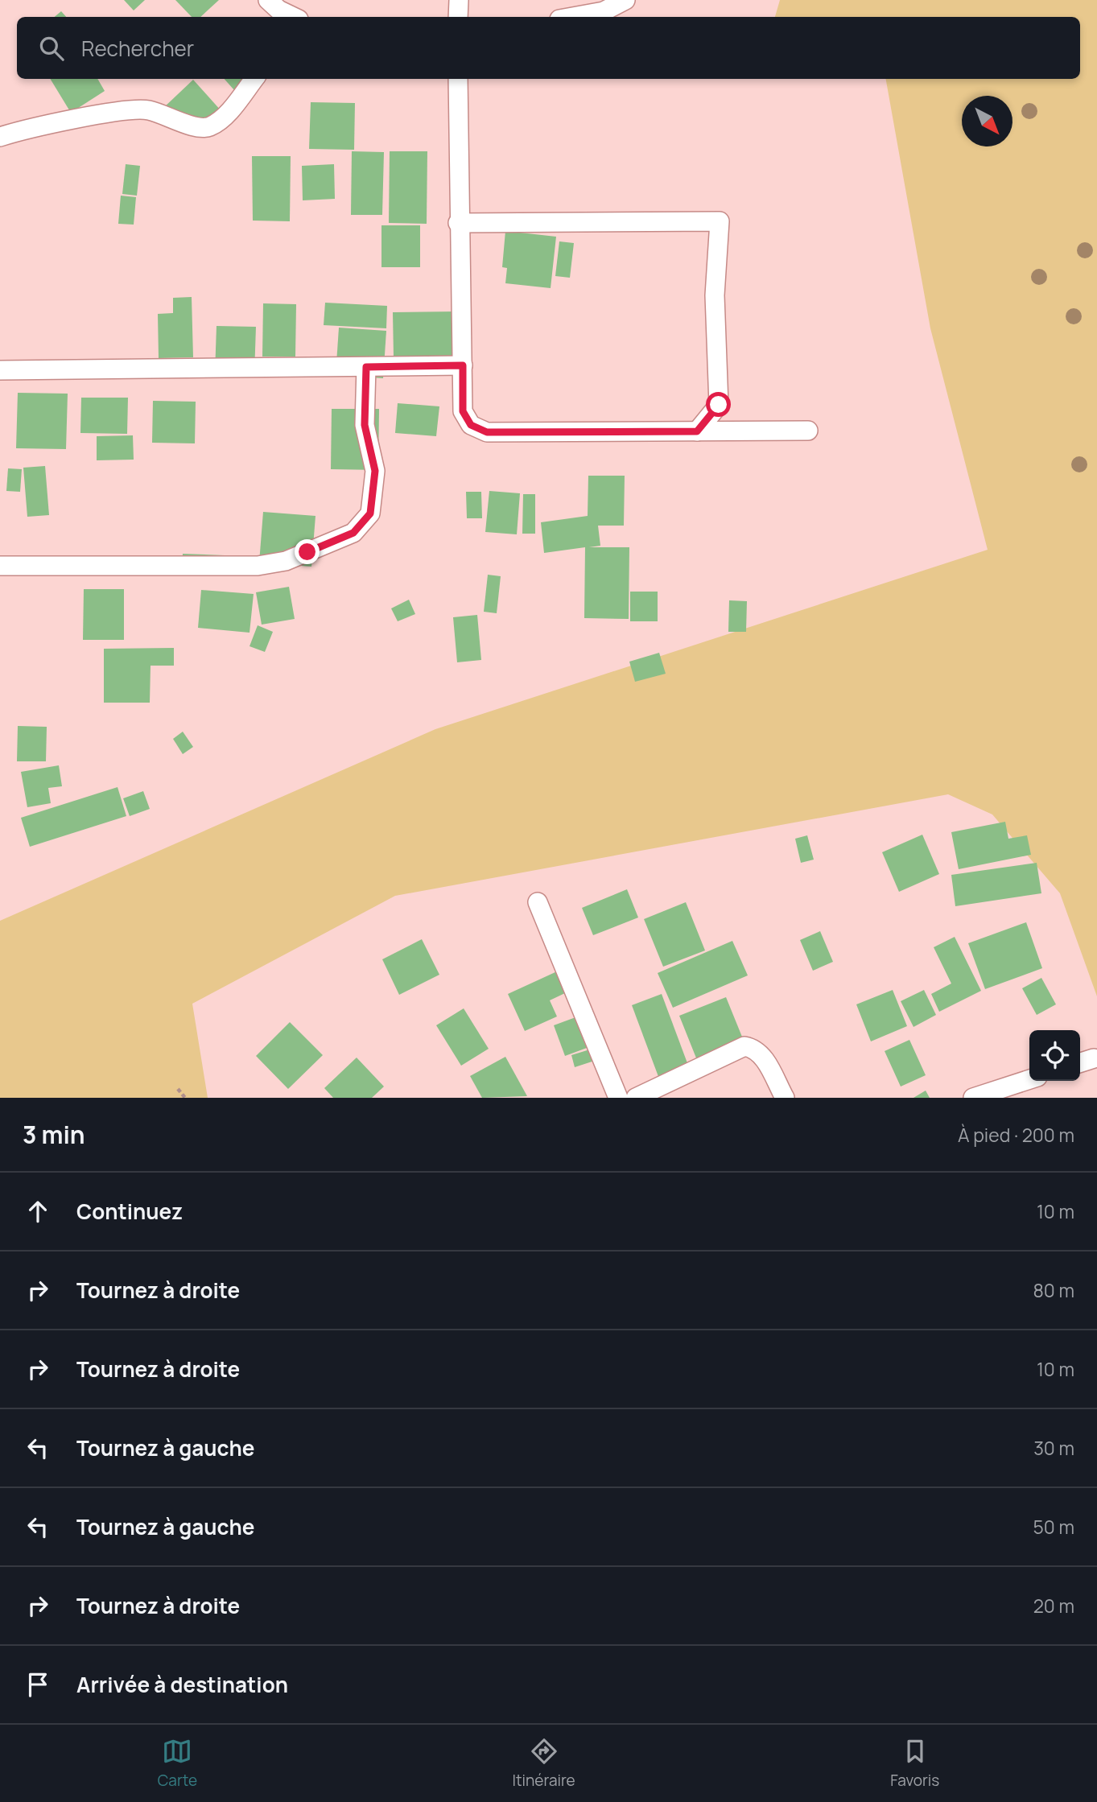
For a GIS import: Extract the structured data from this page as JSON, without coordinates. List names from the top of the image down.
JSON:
{
  "north": "bottom right",
  "page": {
    "search": "Rechercher",
    "heading": ["3 min", "À pied · 200 m"],
    "list": [
      ["Continuez", "10 m"],
      ["Tournez à droite", "80 m"],
      ["Tournez à droite", "10 m"],
      ["Tournez à gauche", "30 m"],
      ["Tournez à gauche", "50 m"],
      ["Tournez à droite", "20 m"],
      "Arrivée à destination"
    ],
    "nav": ["Carte", "Itinéraire", "Favoris"]
  }
}
